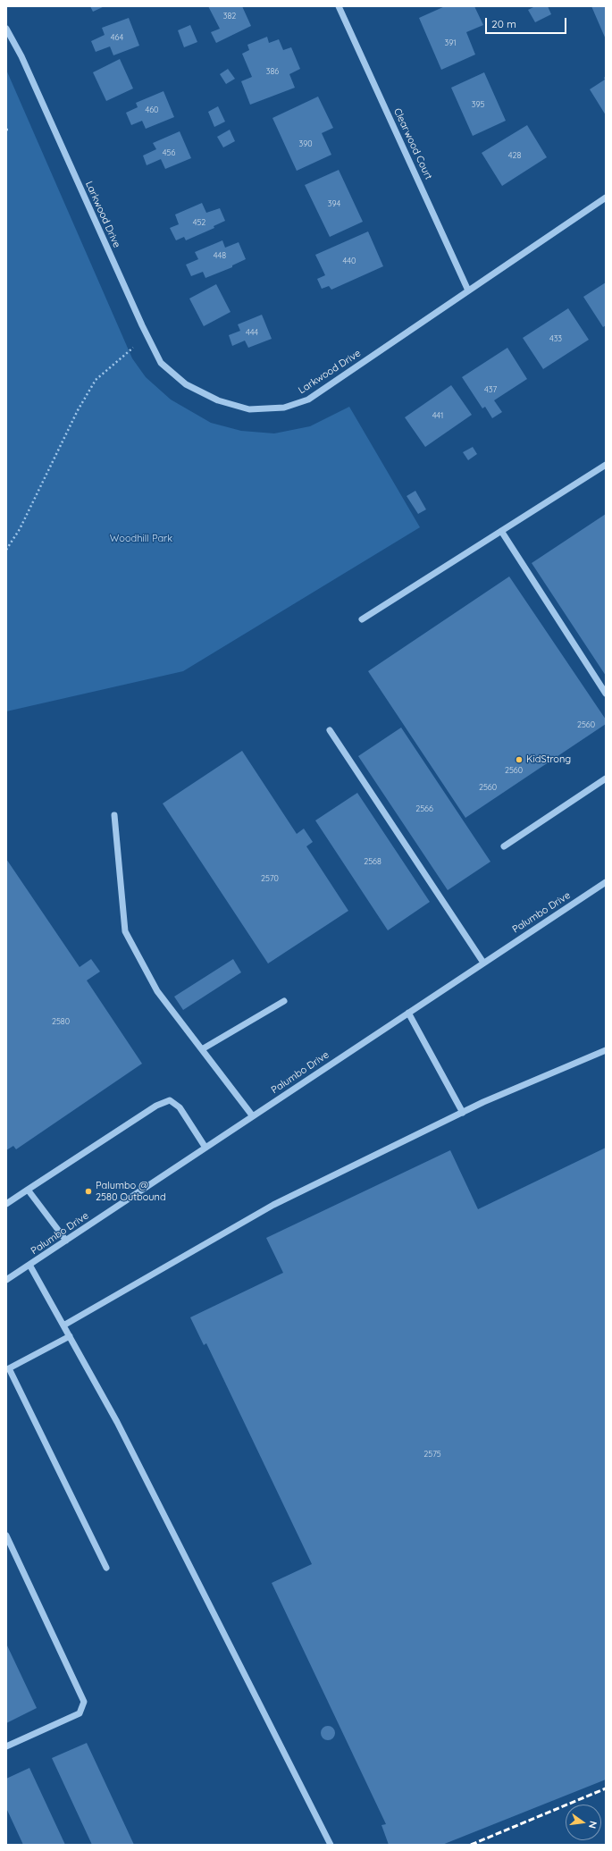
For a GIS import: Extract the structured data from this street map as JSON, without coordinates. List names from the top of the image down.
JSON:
{
  "streets": {
    "street": ["Clearwood Court", "Larkwood Drive", "Palumbo Drive"]
  },
  "crossings": [
    ["Clearwood Court", "Larkwood Drive"]
  ],
  "parks": ["Woodhill Park"],
  "places": ["KidStrong", "Palumbo @ 2580 Outbound"],
  "house_numbers": [
    "382",
    "464",
    "391",
    "386",
    "395",
    "460",
    "390",
    "456",
    "428",
    "394",
    "452",
    "448",
    "440",
    "444",
    "433",
    "437",
    "441",
    "2560",
    "2560",
    "2560",
    "2566",
    "2568",
    "2570",
    "2580",
    "2575"
  ],
  "scale_bar": "20 m",
  "north": "right"
}
